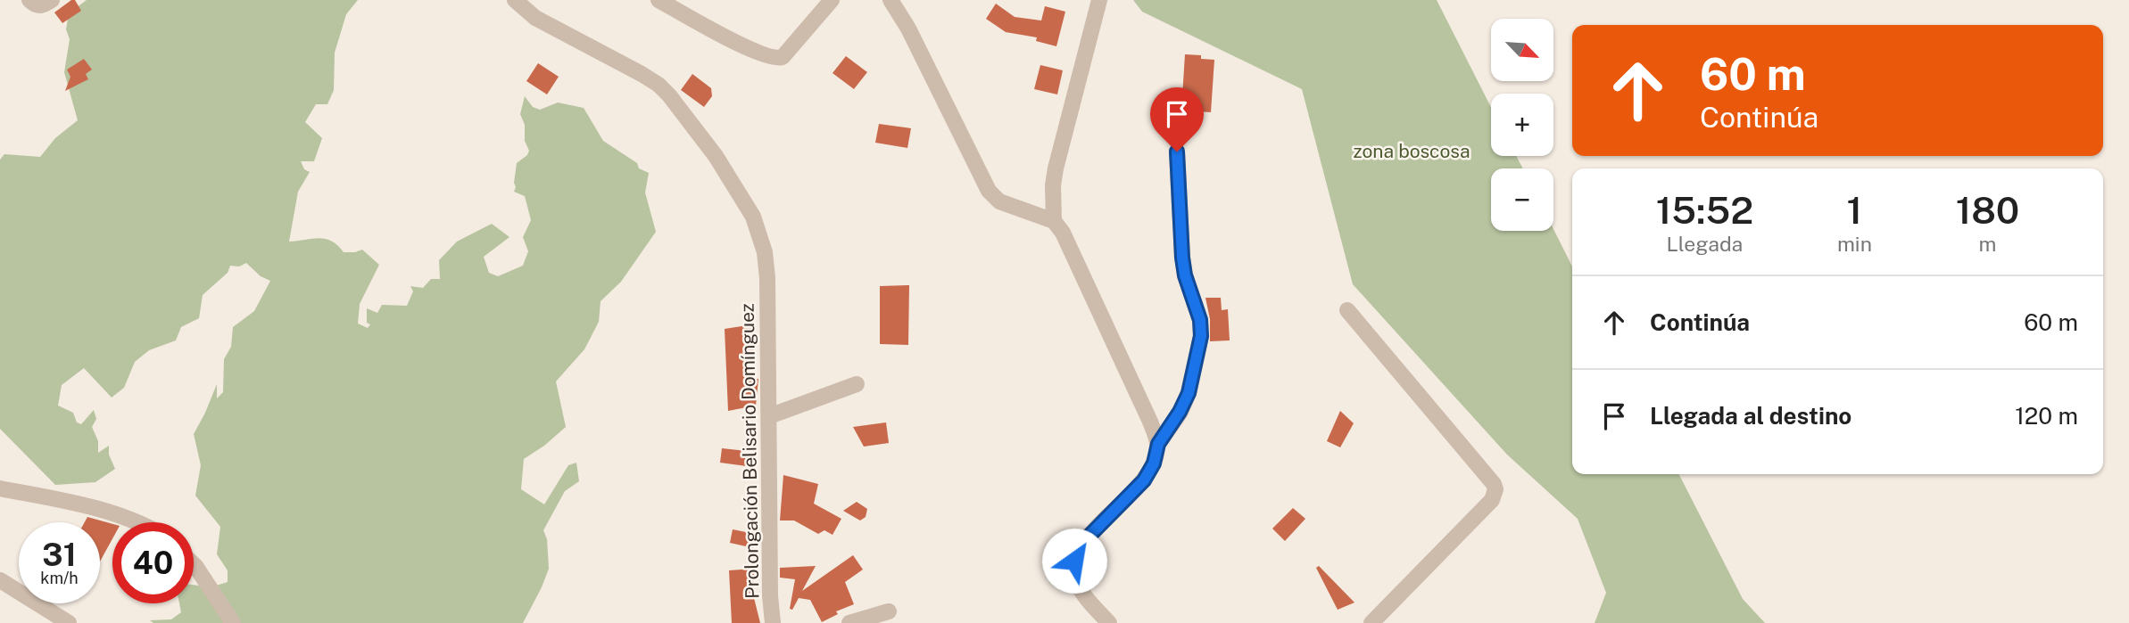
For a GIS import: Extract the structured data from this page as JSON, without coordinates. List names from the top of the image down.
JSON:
{
  "streets": {
    "street": ["Prolongación Belisario Domínguez"]
  },
  "parks": ["zona boscosa"],
  "north": "bottom right",
  "page": {
    "map_buttons": ["+", "−"],
    "turn": ["60 m", "Continúa"],
    "eta": [
      "15:52",
      "Llegada",
      "1",
      "min",
      "180",
      "m"
    ],
    "list": [
      {
        "name": "Continúa",
        "value": "60 m"
      },
      {
        "name": "Llegada al destino",
        "value": "120 m"
      }
    ],
    "speed": "31 km/h",
    "limit": "40"
  }
}
